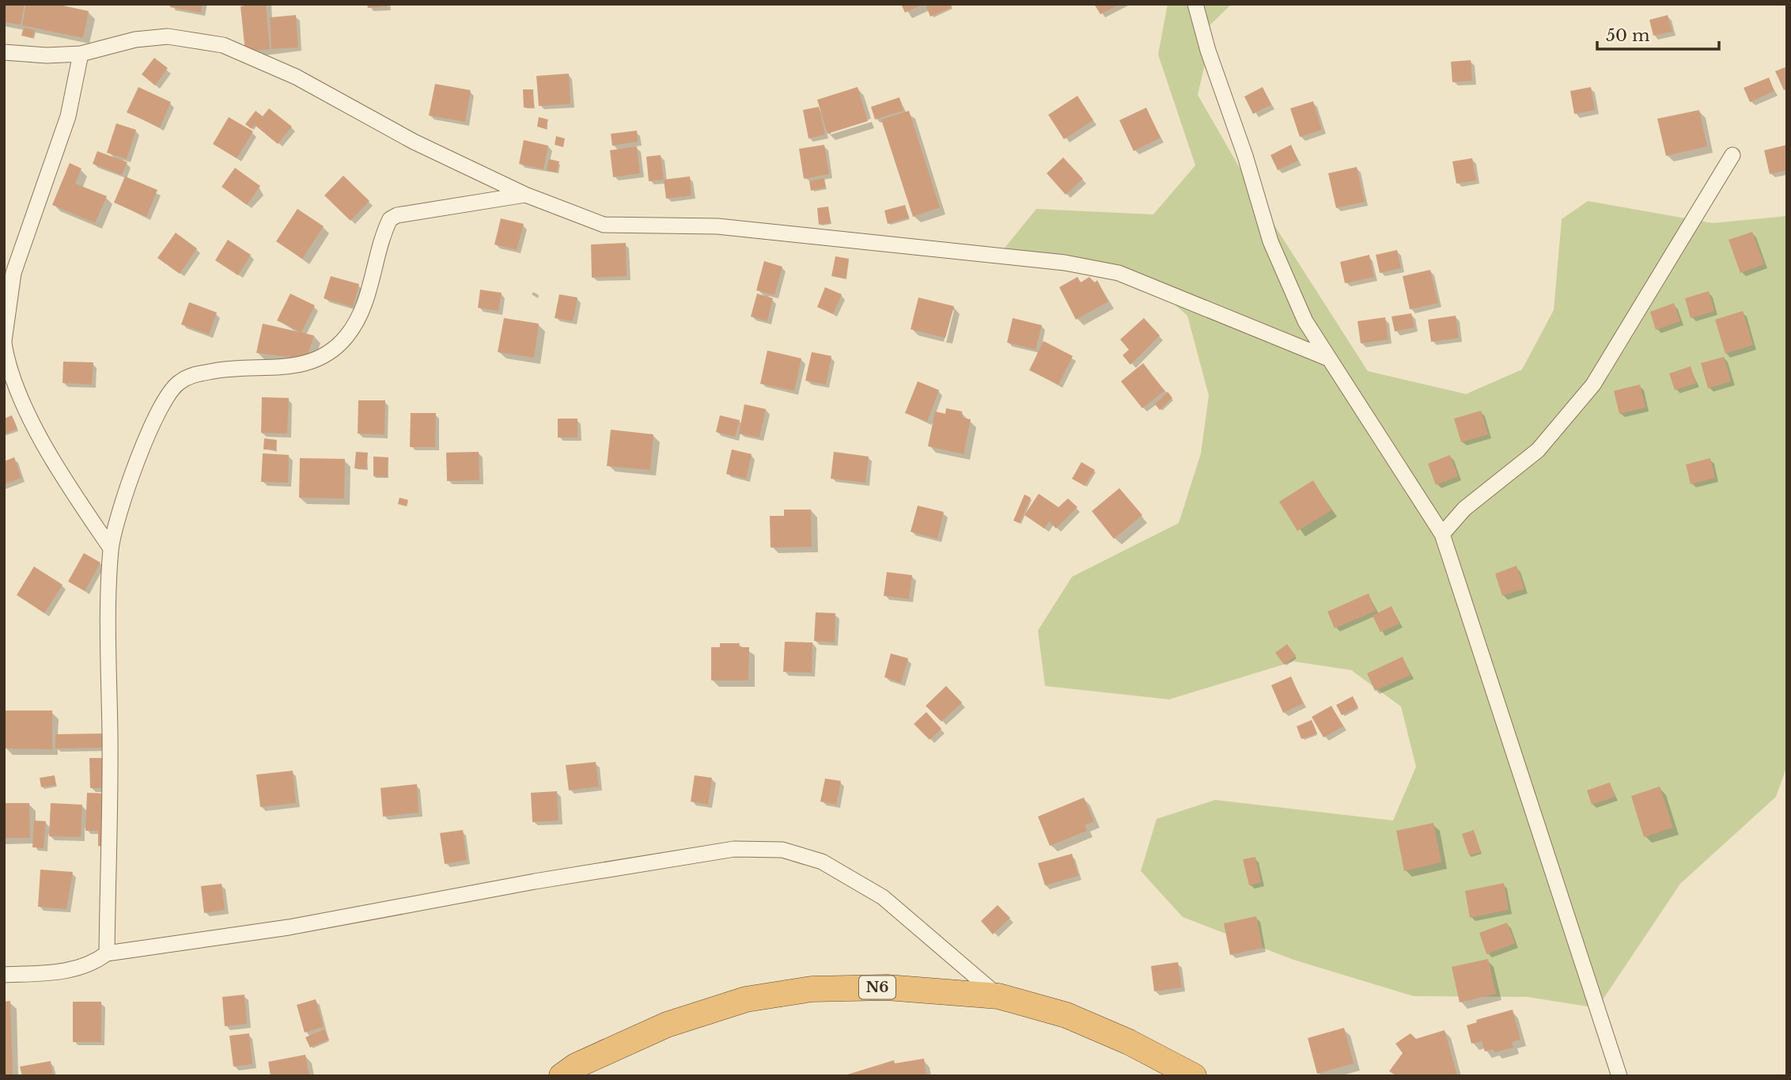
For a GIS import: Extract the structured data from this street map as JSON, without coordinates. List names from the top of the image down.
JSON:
{
  "streets": {
    "highway": ["N6"]
  },
  "scale_bar": "50 m"
}
